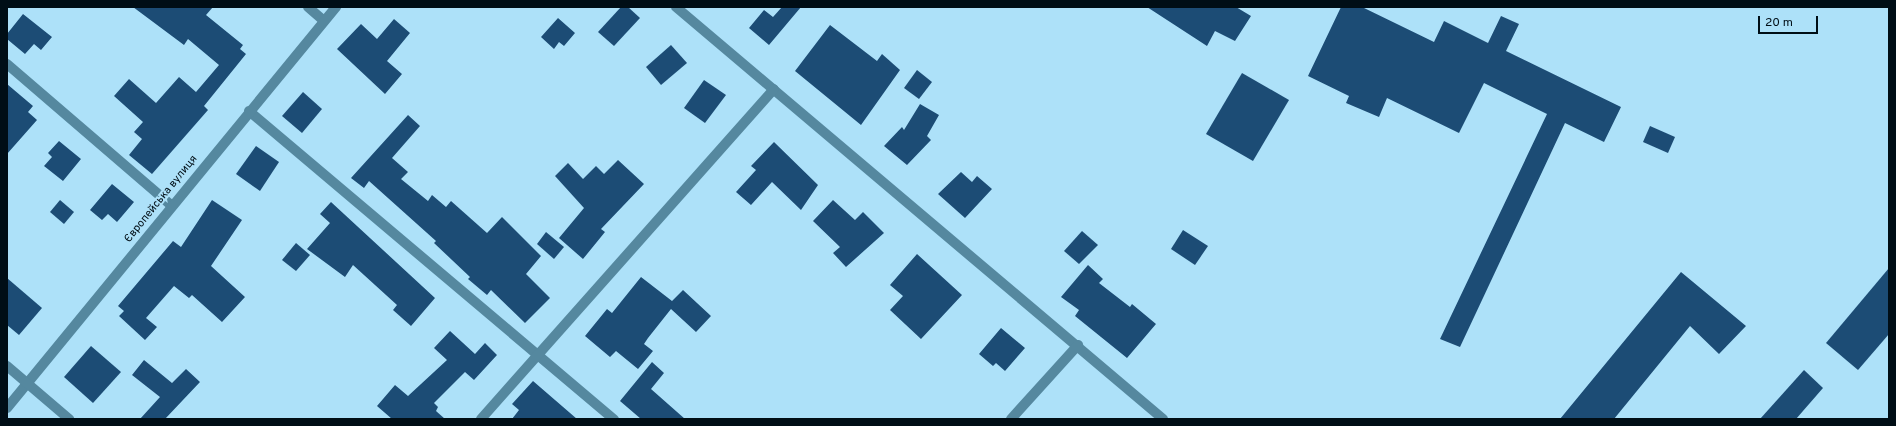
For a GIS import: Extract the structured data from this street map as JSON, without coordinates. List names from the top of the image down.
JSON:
{
  "streets": {
    "street": ["Європейська вулиця"]
  },
  "scale_bar": "20 m"
}
